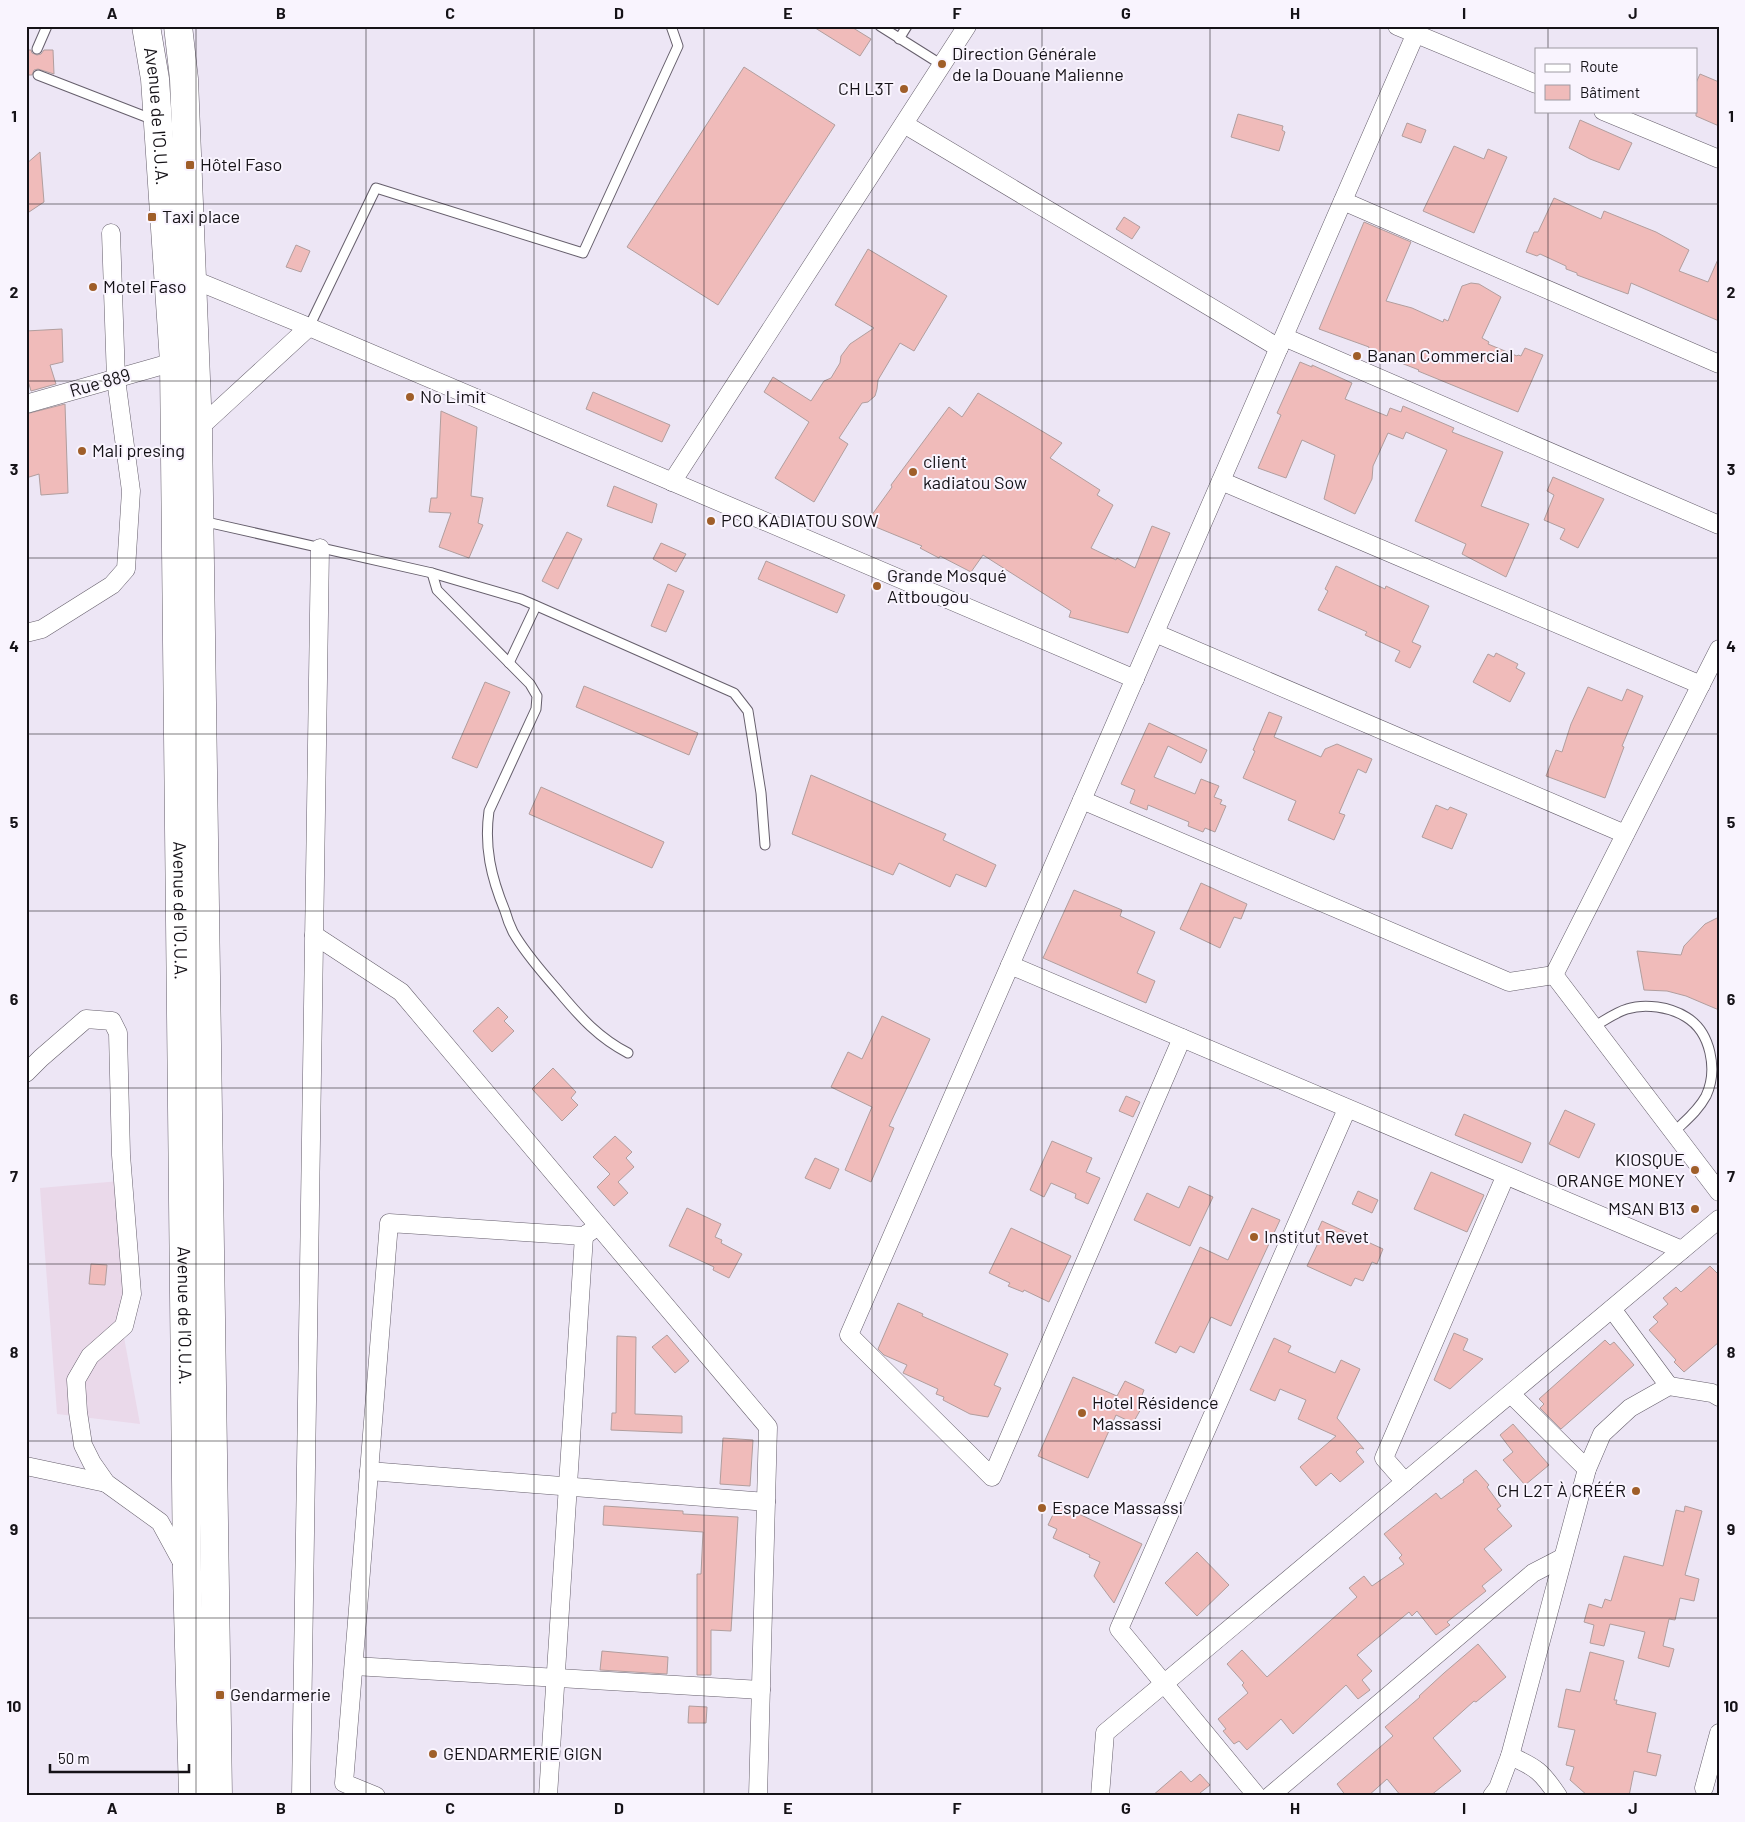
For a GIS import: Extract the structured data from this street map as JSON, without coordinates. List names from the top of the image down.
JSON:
{
  "streets": {
    "highway": ["Avenue de l'O.U.A."],
    "street": ["Rue 889"]
  },
  "crossings": [
    ["Avenue de l'O.U.A.", "Rue 889"]
  ],
  "places": {
    "other": [
      "Direction Générale de la Douane Malienne",
      "CH L3T",
      "Motel Faso",
      "Banan Commercial",
      "No Limit",
      "Mali presing",
      "client kadiatou Sow",
      "PCO KADIATOU SOW",
      "Grande Mosqué Attbougou",
      "KIOSQUE ORANGE MONEY",
      "MSAN B13",
      "Institut Revet",
      "Hotel Résidence Massassi",
      "CH L2T À CRÉÉR",
      "Espace Massassi",
      "GENDARMERIE GIGN"
    ],
    "transit": ["Hôtel Faso", "Taxi place", "Gendarmerie"]
  },
  "legend": ["Route", "Bâtiment"],
  "scale_bar": "50 m",
  "grid": {
    "columns": [
      "A",
      "B",
      "C",
      "D",
      "E",
      "F",
      "G",
      "H",
      "I",
      "J"
    ],
    "rows": [
      "1",
      "2",
      "3",
      "4",
      "5",
      "6",
      "7",
      "8",
      "9",
      "10"
    ]
  }
}
